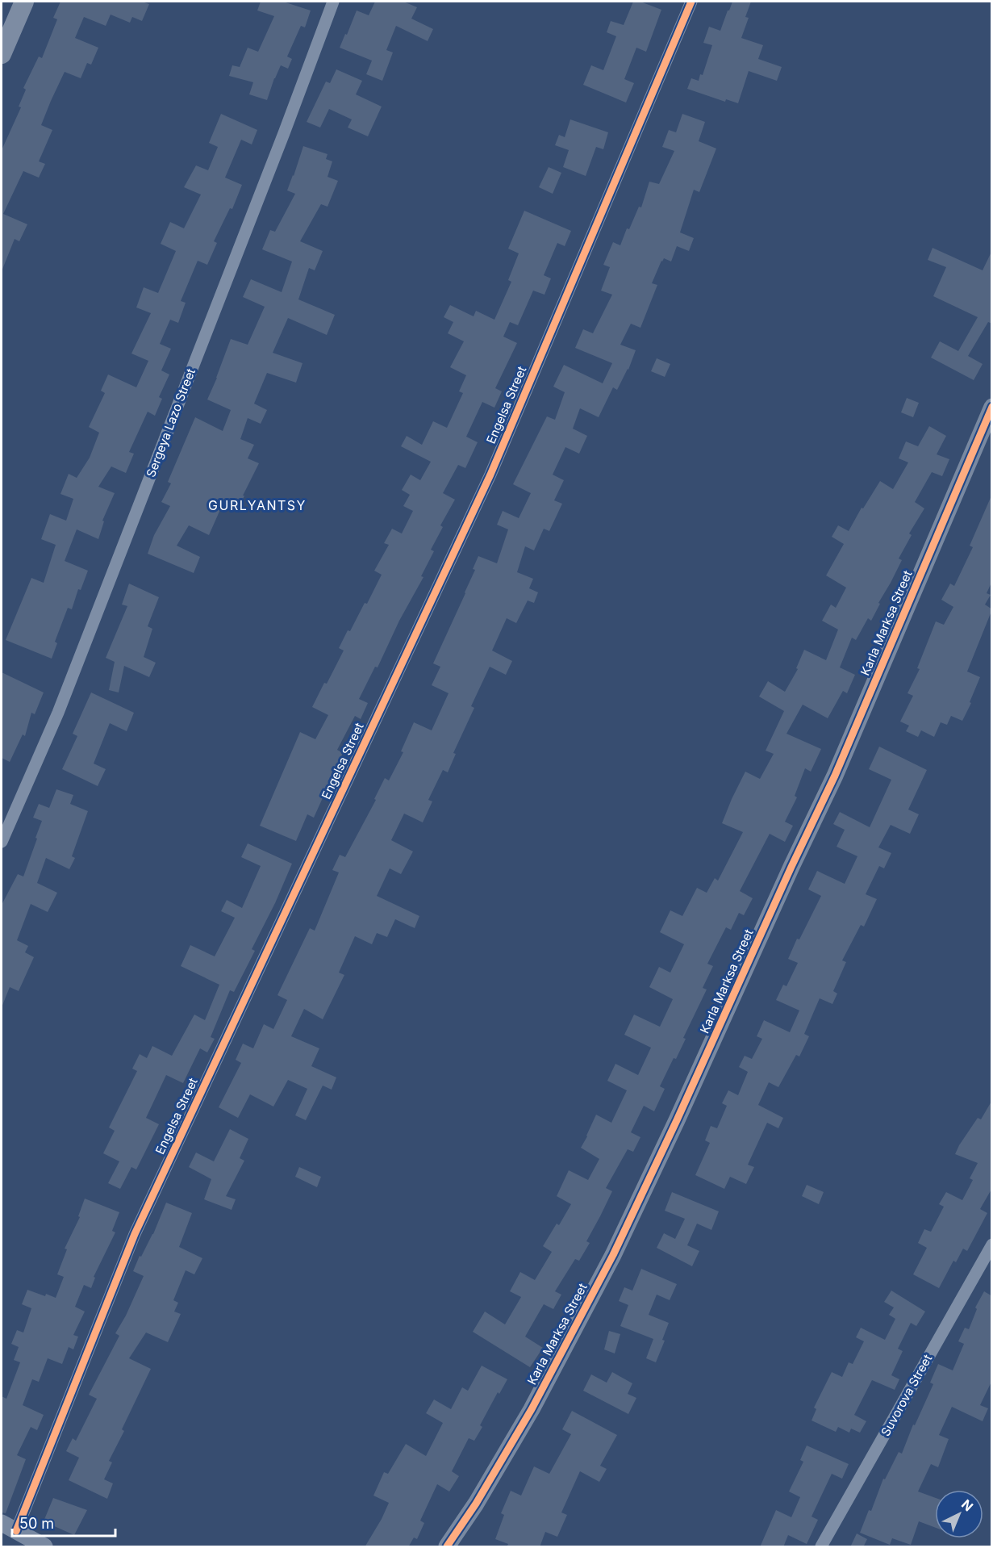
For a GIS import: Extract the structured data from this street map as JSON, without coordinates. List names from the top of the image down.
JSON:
{
  "streets": {
    "street": [
      "Engelsa Street",
      "Sergeya Lazo Street",
      "Karla Marksa Street",
      "Suvorova Street"
    ]
  },
  "districts": ["GURLYANTSY"],
  "scale_bar": "50 m",
  "north": "top right"
}
